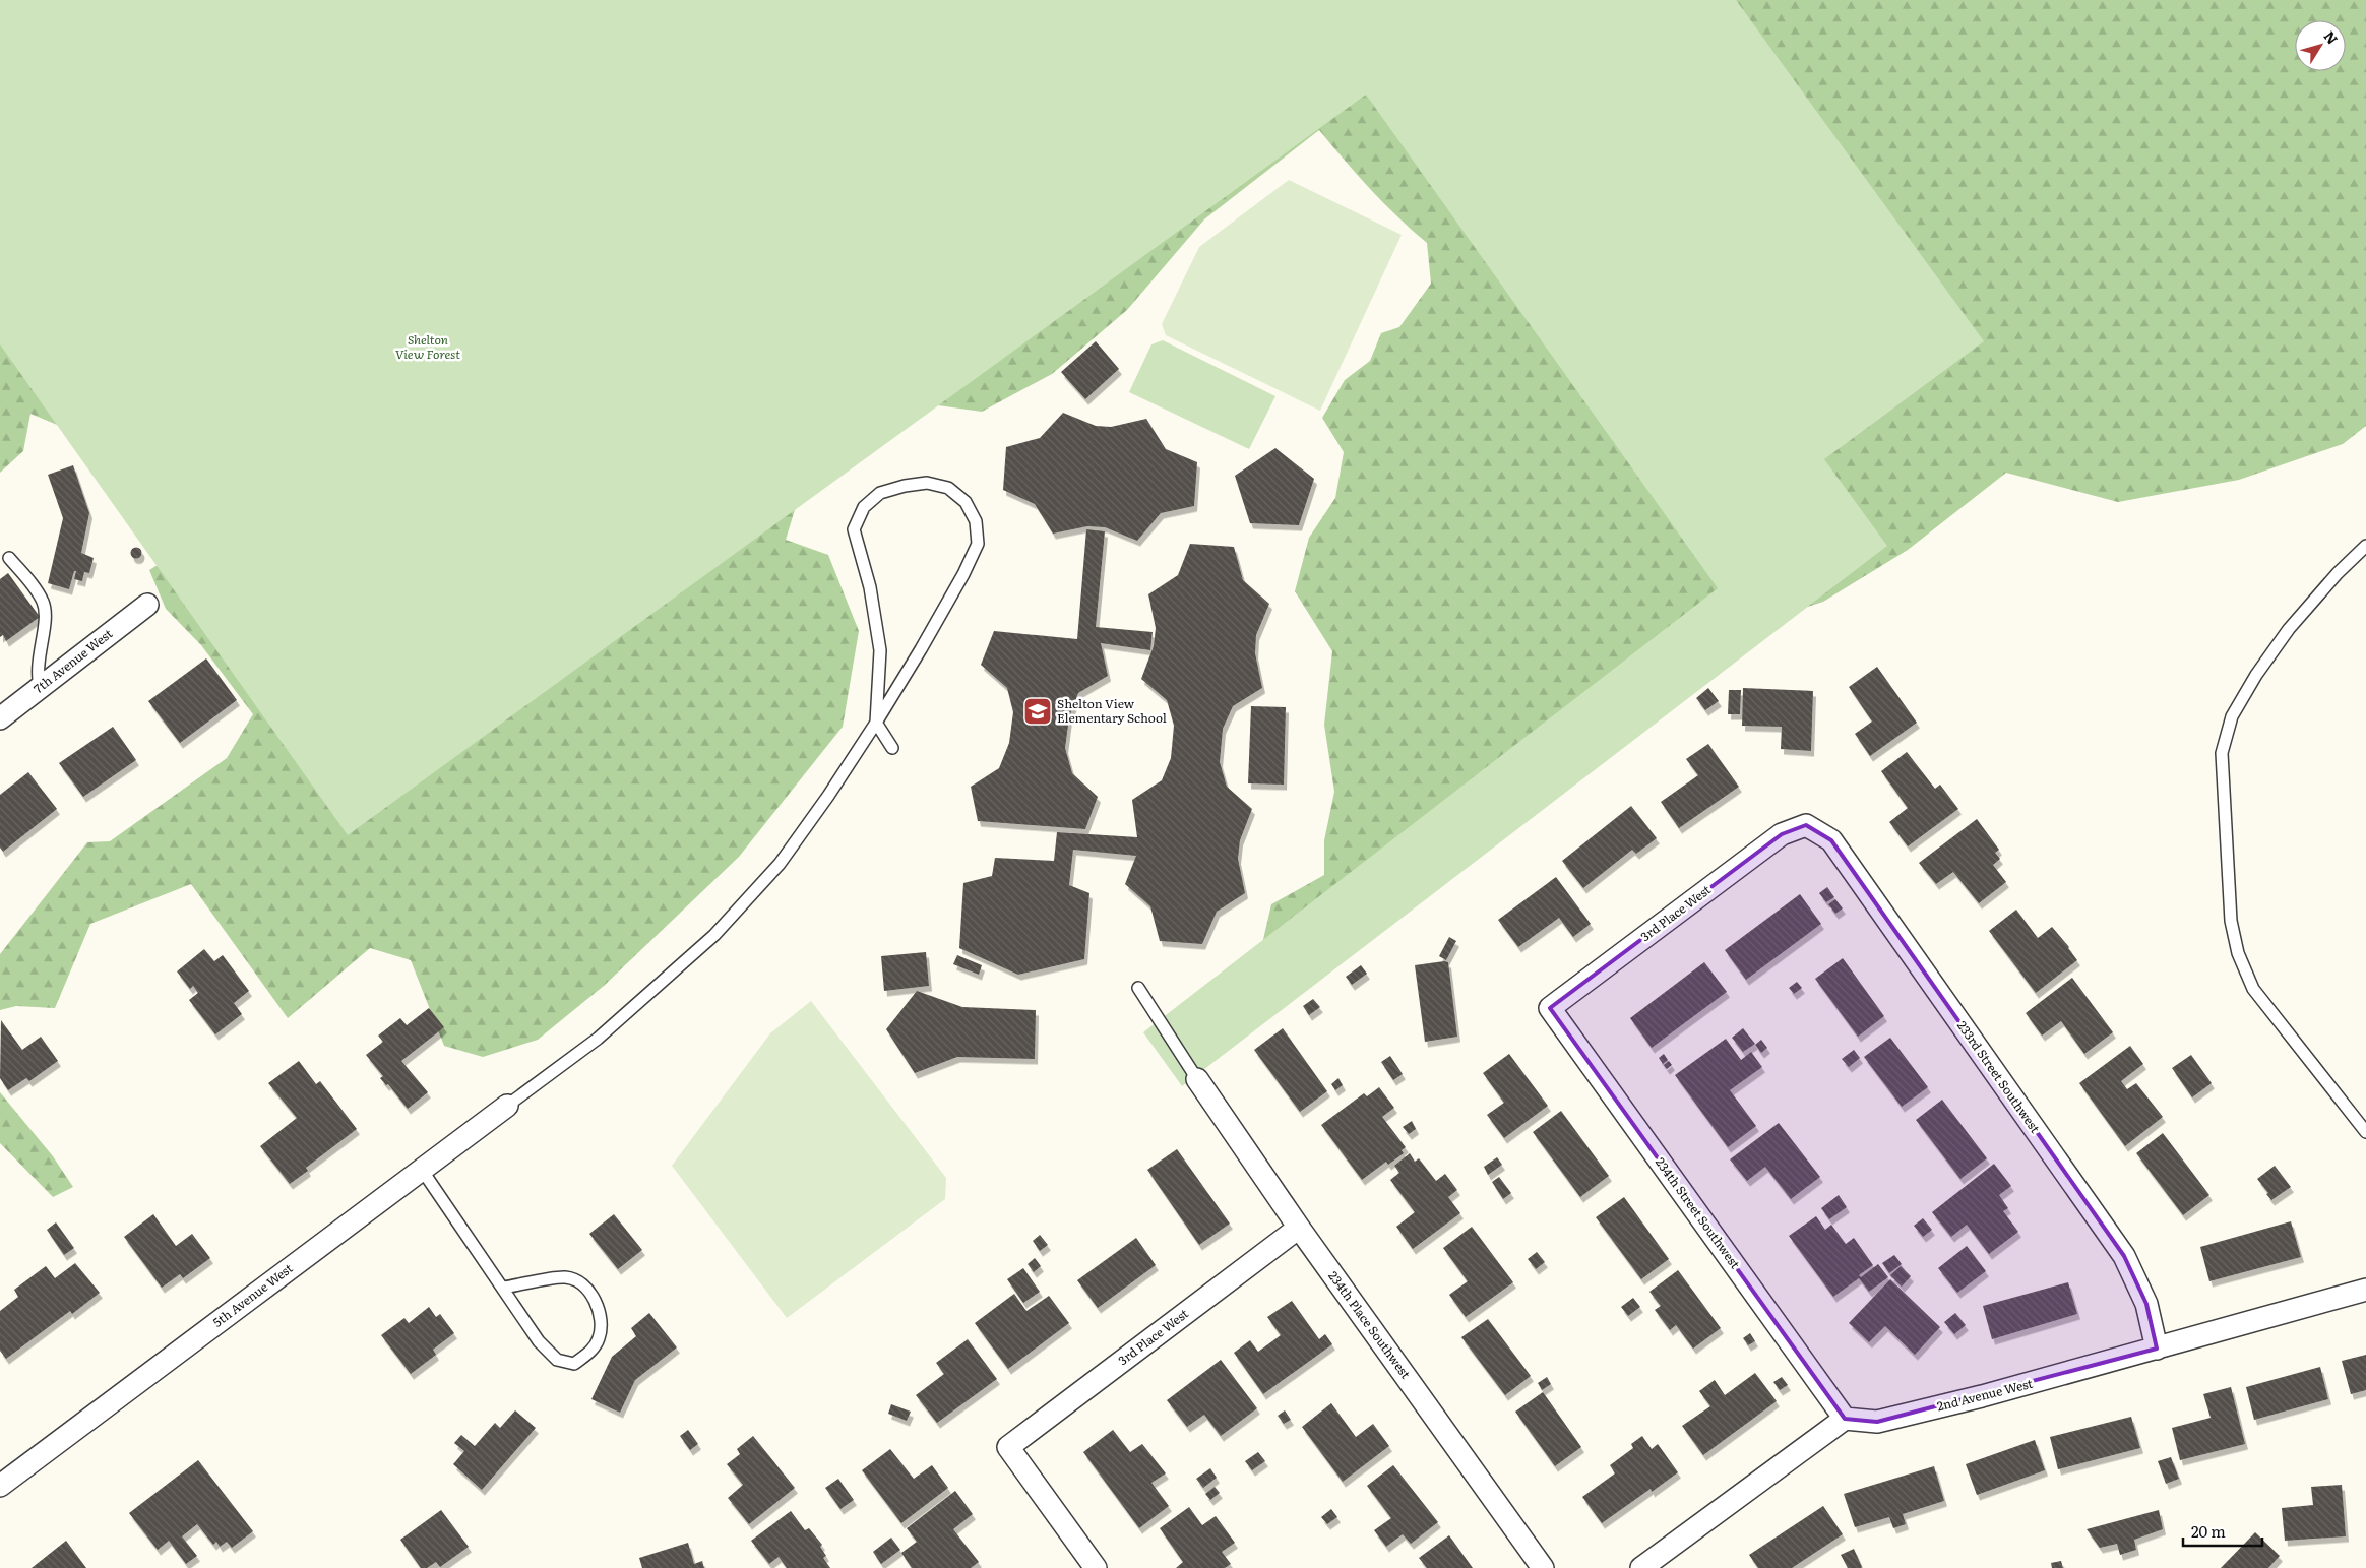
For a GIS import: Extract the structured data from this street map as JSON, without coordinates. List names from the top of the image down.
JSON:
{
  "streets": {
    "street": [
      "7th Avenue West",
      "3rd Place West",
      "233rd Street Southwest",
      "234th Street Southwest",
      "5th Avenue West",
      "234th Place Southwest",
      "2nd Avenue West"
    ]
  },
  "crossings": [
    ["3rd Place West", "233rd Street Southwest"],
    ["3rd Place West", "234th Street Southwest"],
    ["3rd Place West", "234th Place Southwest"],
    ["233rd Street Southwest", "2nd Avenue West"],
    ["234th Street Southwest", "2nd Avenue West"]
  ],
  "parks": ["Shelton View Forest"],
  "places": {
    "school or university": ["Shelton View Elementary School"]
  },
  "scale_bar": "20 m",
  "north": "top right"
}
